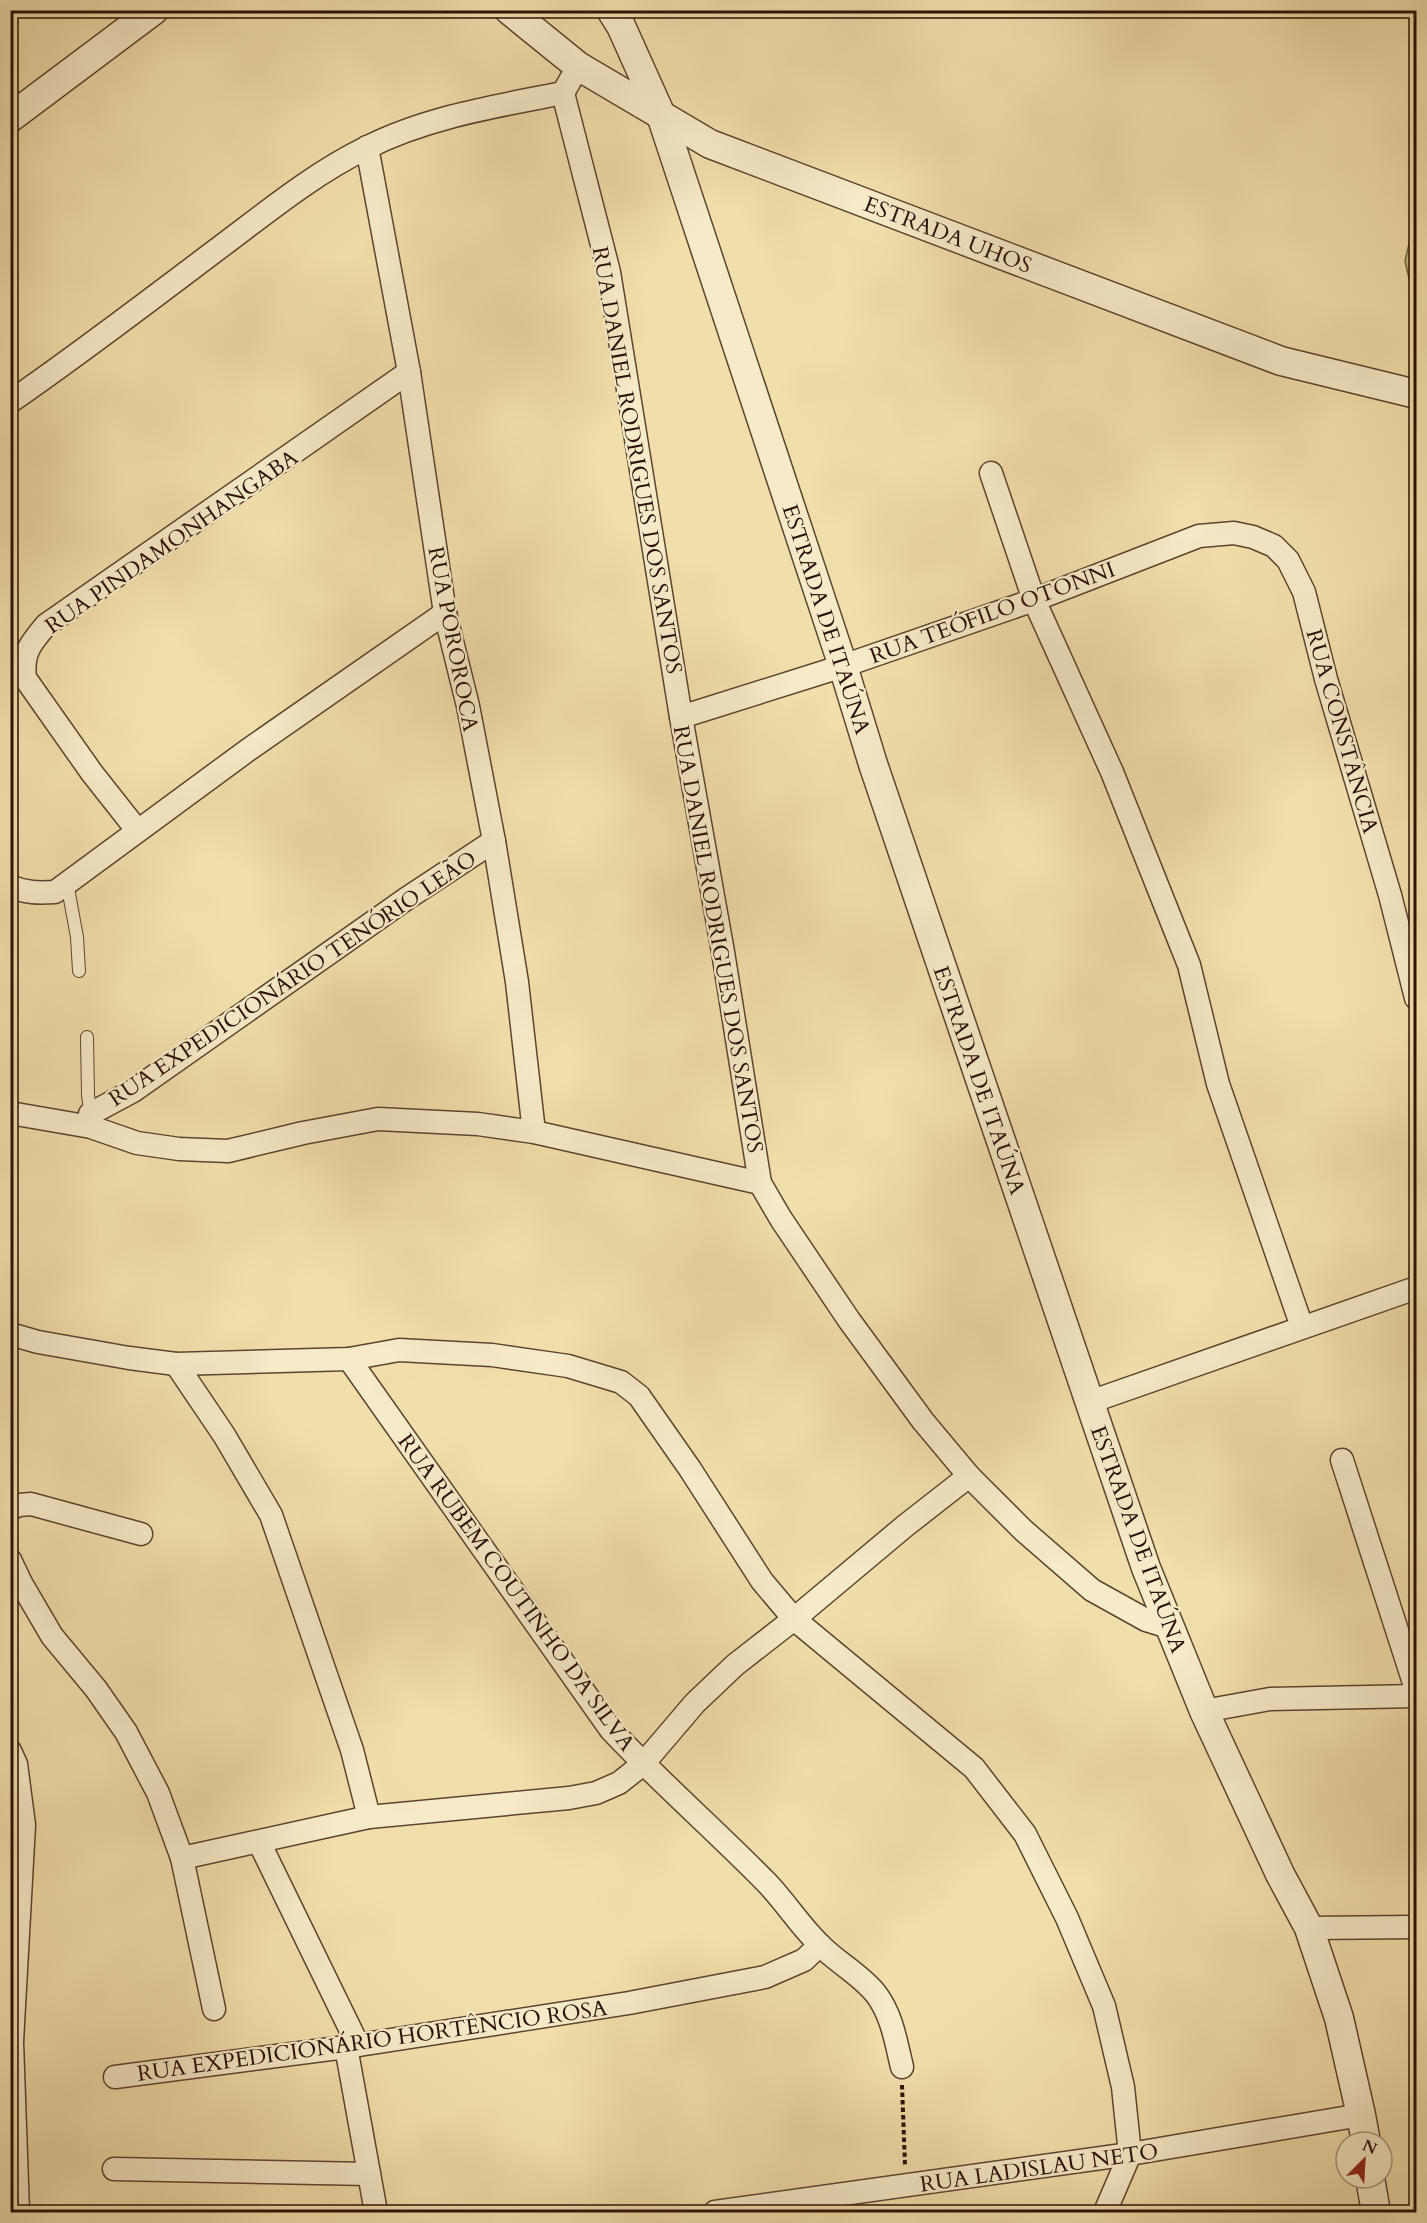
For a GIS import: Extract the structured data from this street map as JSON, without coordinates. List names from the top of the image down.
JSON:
{
  "streets": {
    "street": [
      "ESTRADA UHOS",
      "RUA DANIEL RODRIGUES DOS SANTOS",
      "RUA PINDAMONHANGABA",
      "RUA TEÓFILO OTONNI",
      "ESTRADA DE ITAÚNA",
      "RUA POROROCA",
      "RUA CONSTÂNCIA",
      "RUA EXPEDICIONÁRIO TENÓRIO LEÃO",
      "RUA RUBEM COUTINHO DA SILVA",
      "RUA EXPEDICIONÁRIO HORTÊNCIO ROSA",
      "RUA LADISLAU NETO"
    ]
  },
  "crossings": [
    ["ESTRADA UHOS", "ESTRADA DE ITAÚNA"],
    ["RUA DANIEL RODRIGUES DOS SANTOS", "RUA TEÓFILO OTONNI"],
    ["RUA DANIEL RODRIGUES DOS SANTOS", "ESTRADA DE ITAÚNA"],
    ["RUA PINDAMONHANGABA", "RUA POROROCA"],
    ["RUA TEÓFILO OTONNI", "ESTRADA DE ITAÚNA"],
    ["RUA TEÓFILO OTONNI", "RUA CONSTÂNCIA"],
    ["ESTRADA DE ITAÚNA", "RUA LADISLAU NETO"],
    ["RUA POROROCA", "RUA EXPEDICIONÁRIO TENÓRIO LEÃO"],
    ["RUA RUBEM COUTINHO DA SILVA", "RUA EXPEDICIONÁRIO HORTÊNCIO ROSA"]
  ],
  "north": "top right"
}
